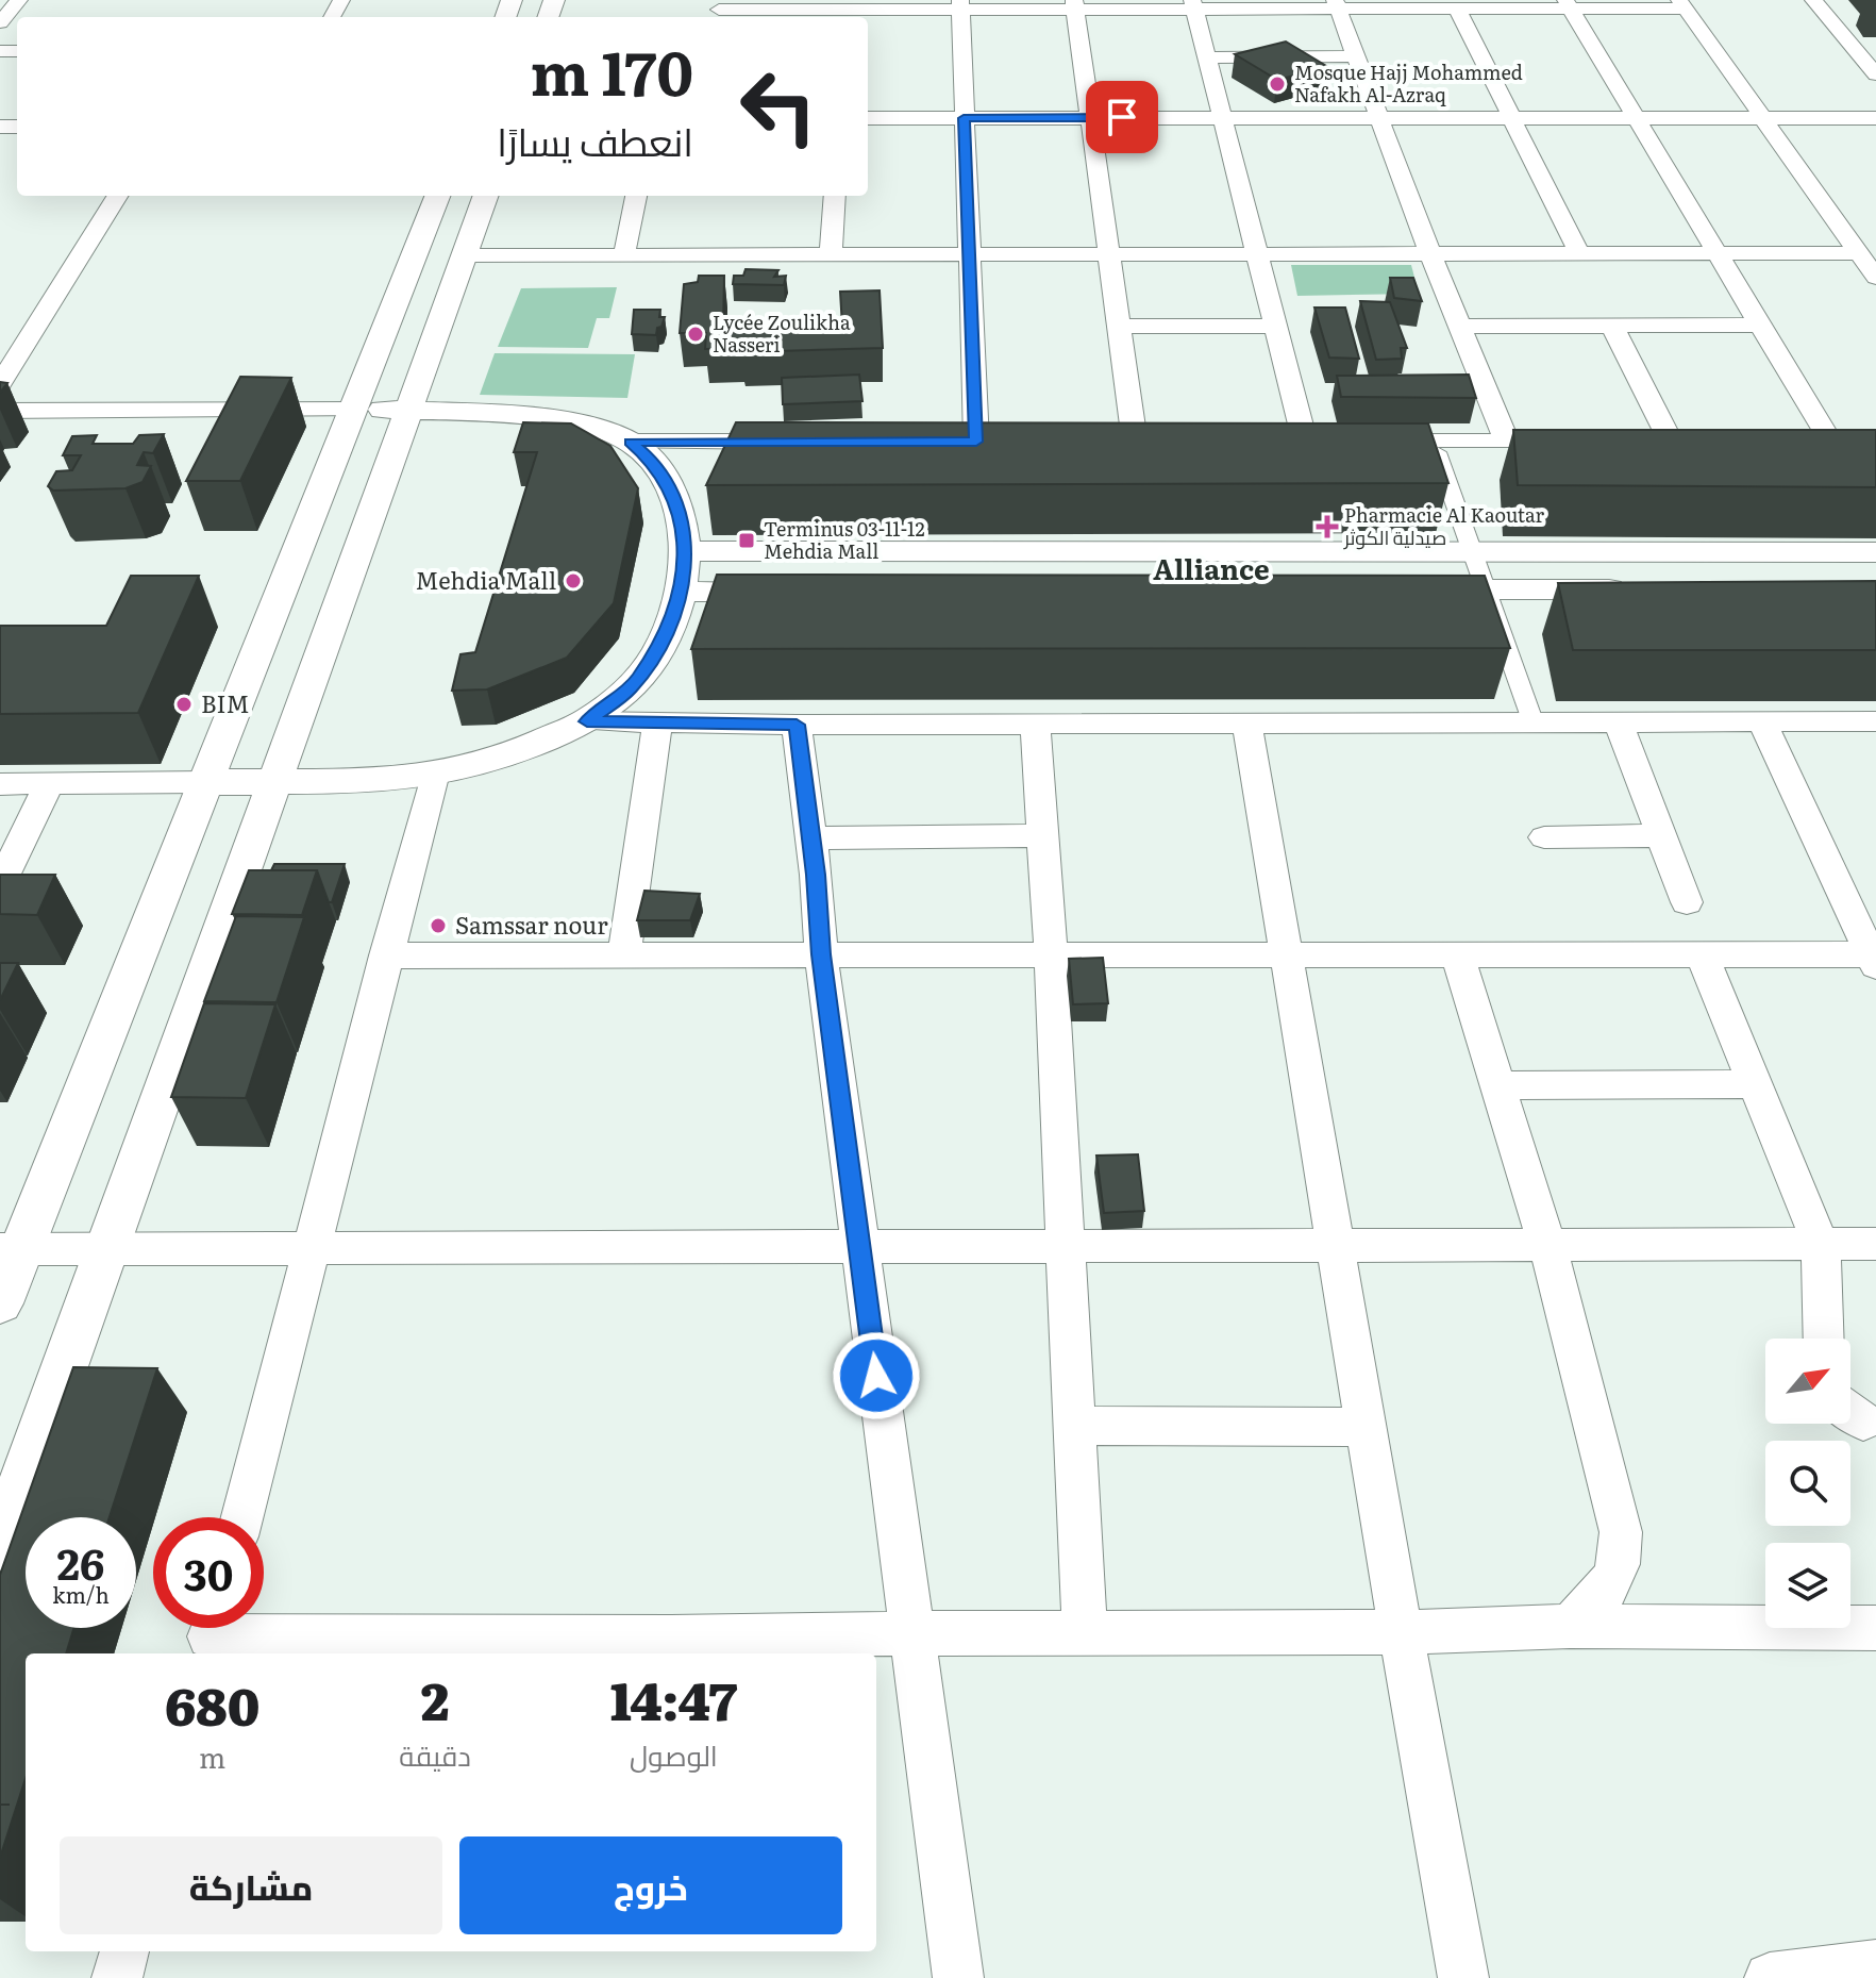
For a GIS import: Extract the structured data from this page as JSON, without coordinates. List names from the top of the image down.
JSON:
{
  "districts": ["Alliance"],
  "places": {
    "other": [
      "Mosque Hajj Mohammed Nafakh Al-Azraq",
      "Lycée Zoulikha Nasseri",
      "Mehdia Mall",
      "BIM",
      "Samssar nour"
    ],
    "health": ["Pharmacie Al Kaoutar صيدلية الكوثر"],
    "transit": ["Terminus 03-11-12 Mehdia Mall"]
  },
  "north": "top right",
  "page": {
    "turn": ["170 m", "انعطف يسارًا"],
    "speed": "26 km/h",
    "limit": "30",
    "eta": [
      "14:47",
      "الوصول",
      "2",
      "دقيقة",
      "680",
      "m"
    ],
    "buttons": ["خروج", "مشاركة"]
  }
}
